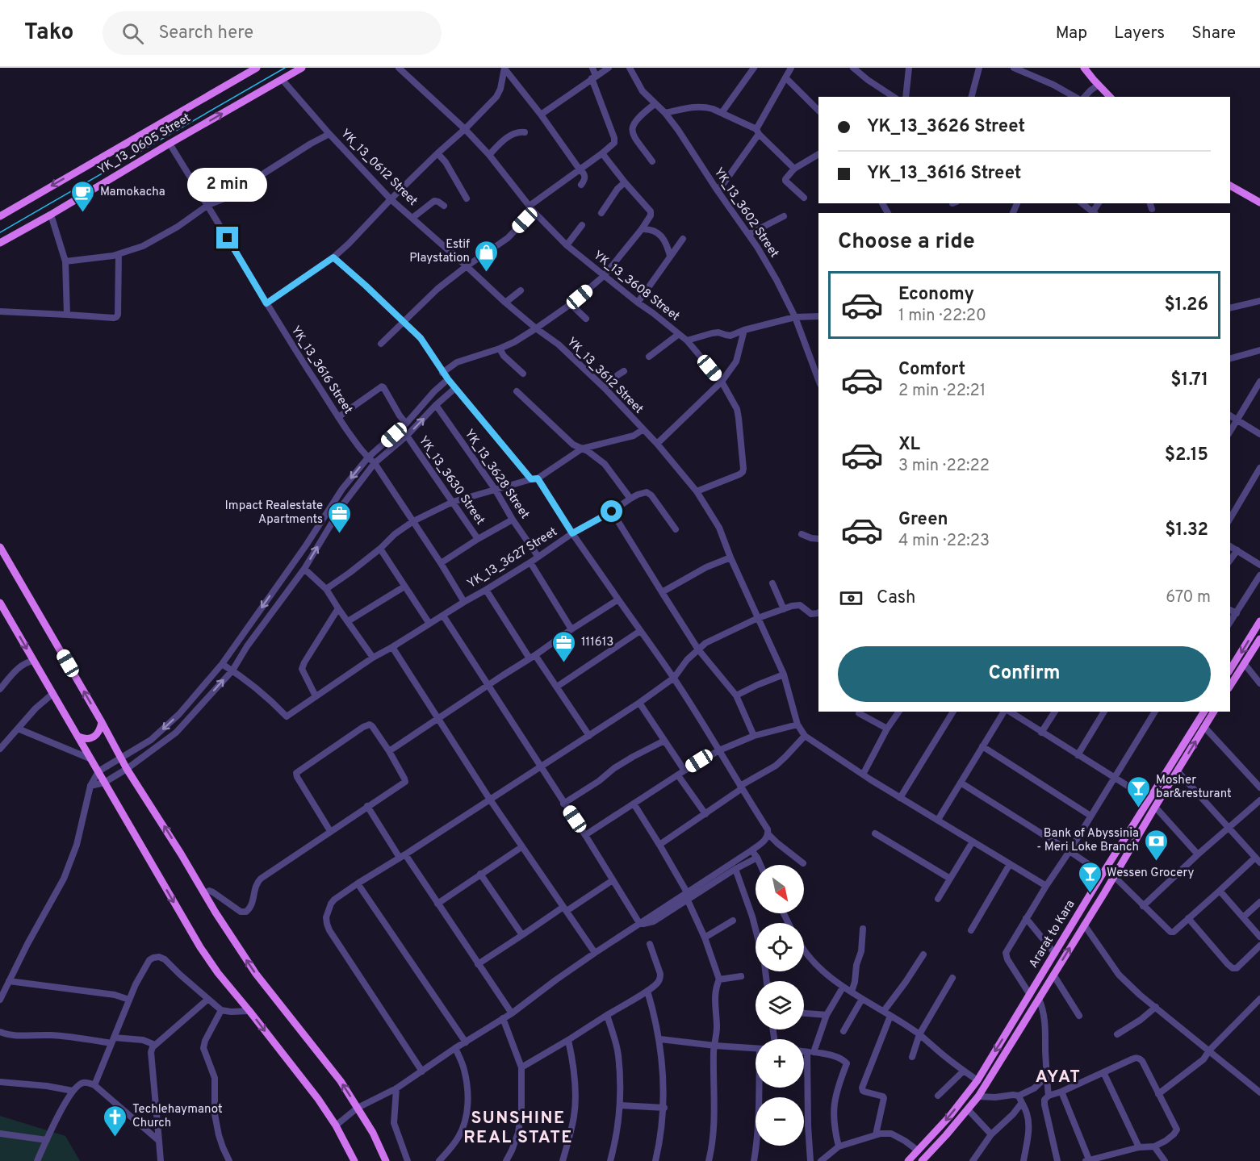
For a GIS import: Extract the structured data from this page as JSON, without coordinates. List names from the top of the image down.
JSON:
{
  "streets": {
    "main road": ["YK_13_0605 Street", "Ararat to Kara"],
    "street": [
      "YK_13_0612 Street",
      "YK_13_3602 Street",
      "YK_13_3608 Street",
      "YK_13_3616 Street",
      "YK_13_3612 Street",
      "YK_13_3628 Street",
      "YK_13_3630 Street",
      "YK_13_3627 Street"
    ]
  },
  "crossings": [
    ["YK_13_0605 Street", "YK_13_0612 Street"],
    ["YK_13_0605 Street", "YK_13_3616 Street"],
    ["YK_13_0612 Street", "YK_13_3612 Street"],
    ["YK_13_3608 Street", "YK_13_3612 Street"],
    ["YK_13_3616 Street", "YK_13_3627 Street"],
    ["YK_13_3628 Street", "YK_13_3627 Street"]
  ],
  "districts": ["AYAT", "SUNSHINE REAL STATE"],
  "places": {
    "cafe": ["Mamokacha"],
    "shop": ["Estif Playstation"],
    "office": ["Impact Realestate Apartments", "111613"],
    "bar": ["Mosher bar&resturant", "Wessen Grocery"],
    "bank": ["Bank of Abyssinia - Meri Loke Branch"],
    "church": ["Techlehaymanot Church"]
  },
  "north": "bottom right",
  "page": {
    "header": "Tako",
    "search": "Search here",
    "nav": ["Map", "Layers", "Share"],
    "banner": ["YK_13_3626 Street", "YK_13_3616 Street"],
    "bubble": "2 min",
    "heading": "Choose a ride",
    "list": [
      {
        "name": "Economy",
        "note": "1 min · 22:20",
        "value": "$1.26"
      },
      {
        "name": "Comfort",
        "note": "2 min · 22:21",
        "value": "$1.71"
      },
      {
        "name": "XL",
        "note": "3 min · 22:22",
        "value": "$2.15"
      },
      {
        "name": "Green",
        "note": "4 min · 22:23",
        "value": "$1.32"
      }
    ],
    "pay": ["Cash", "670 m"],
    "buttons": "Confirm",
    "map_buttons": ["+", "−"]
  }
}
